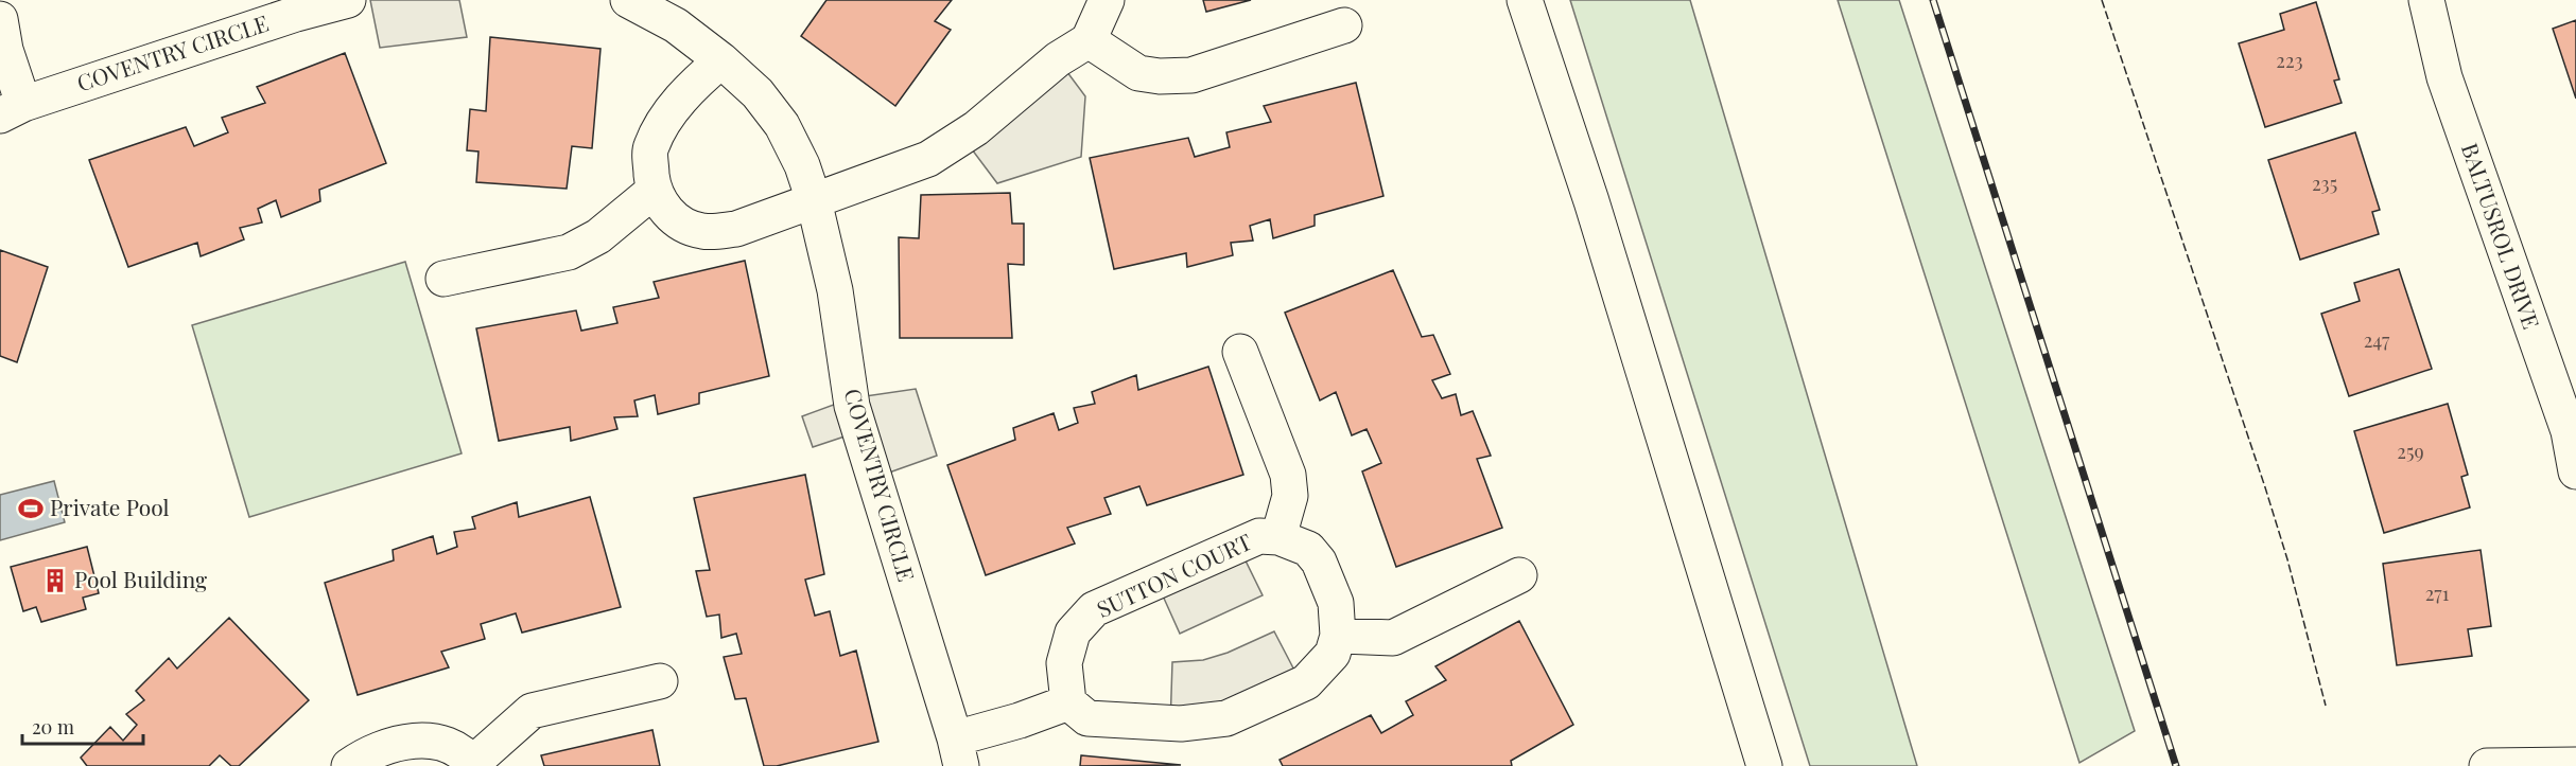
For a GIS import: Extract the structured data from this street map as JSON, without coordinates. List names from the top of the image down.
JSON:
{
  "streets": {
    "street": ["COVENTRY CIRCLE", "BALTUSROL DRIVE", "SUTTON COURT"]
  },
  "places": {
    "sports": ["Private Pool"],
    "building": ["Pool Building"]
  },
  "house_numbers": [
    "223",
    "235",
    "247",
    "259",
    "271"
  ],
  "scale_bar": "20 m"
}
